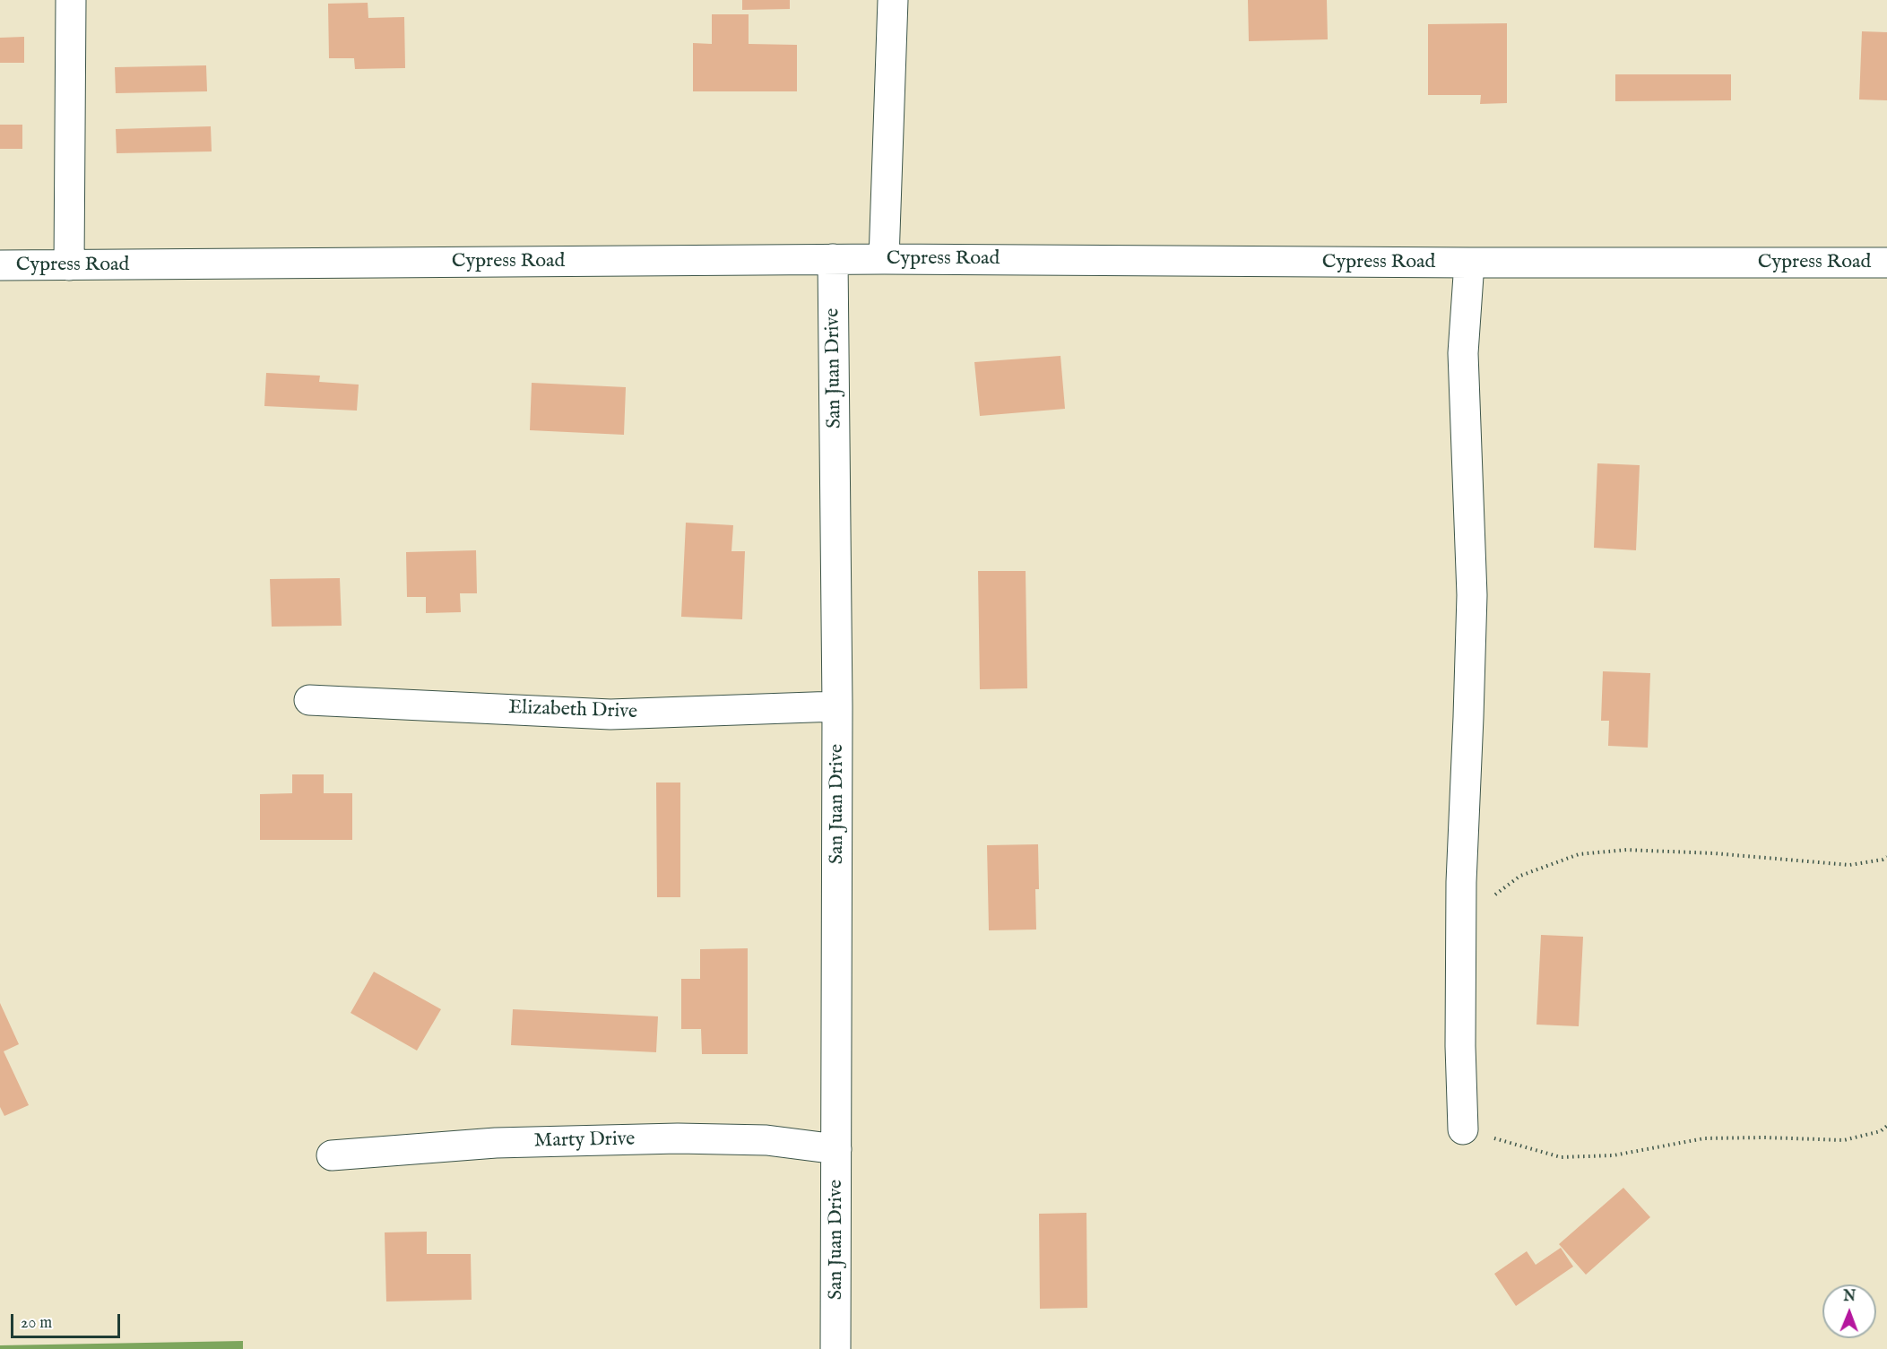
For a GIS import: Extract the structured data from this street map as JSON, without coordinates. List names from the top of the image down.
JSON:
{
  "streets": {
    "street": [
      "Cypress Road",
      "San Juan Drive",
      "Elizabeth Drive",
      "Marty Drive"
    ]
  },
  "crossings": [
    ["Cypress Road", "San Juan Drive"],
    ["San Juan Drive", "Elizabeth Drive"],
    ["San Juan Drive", "Marty Drive"]
  ],
  "scale_bar": "20 m",
  "north": "top"
}
